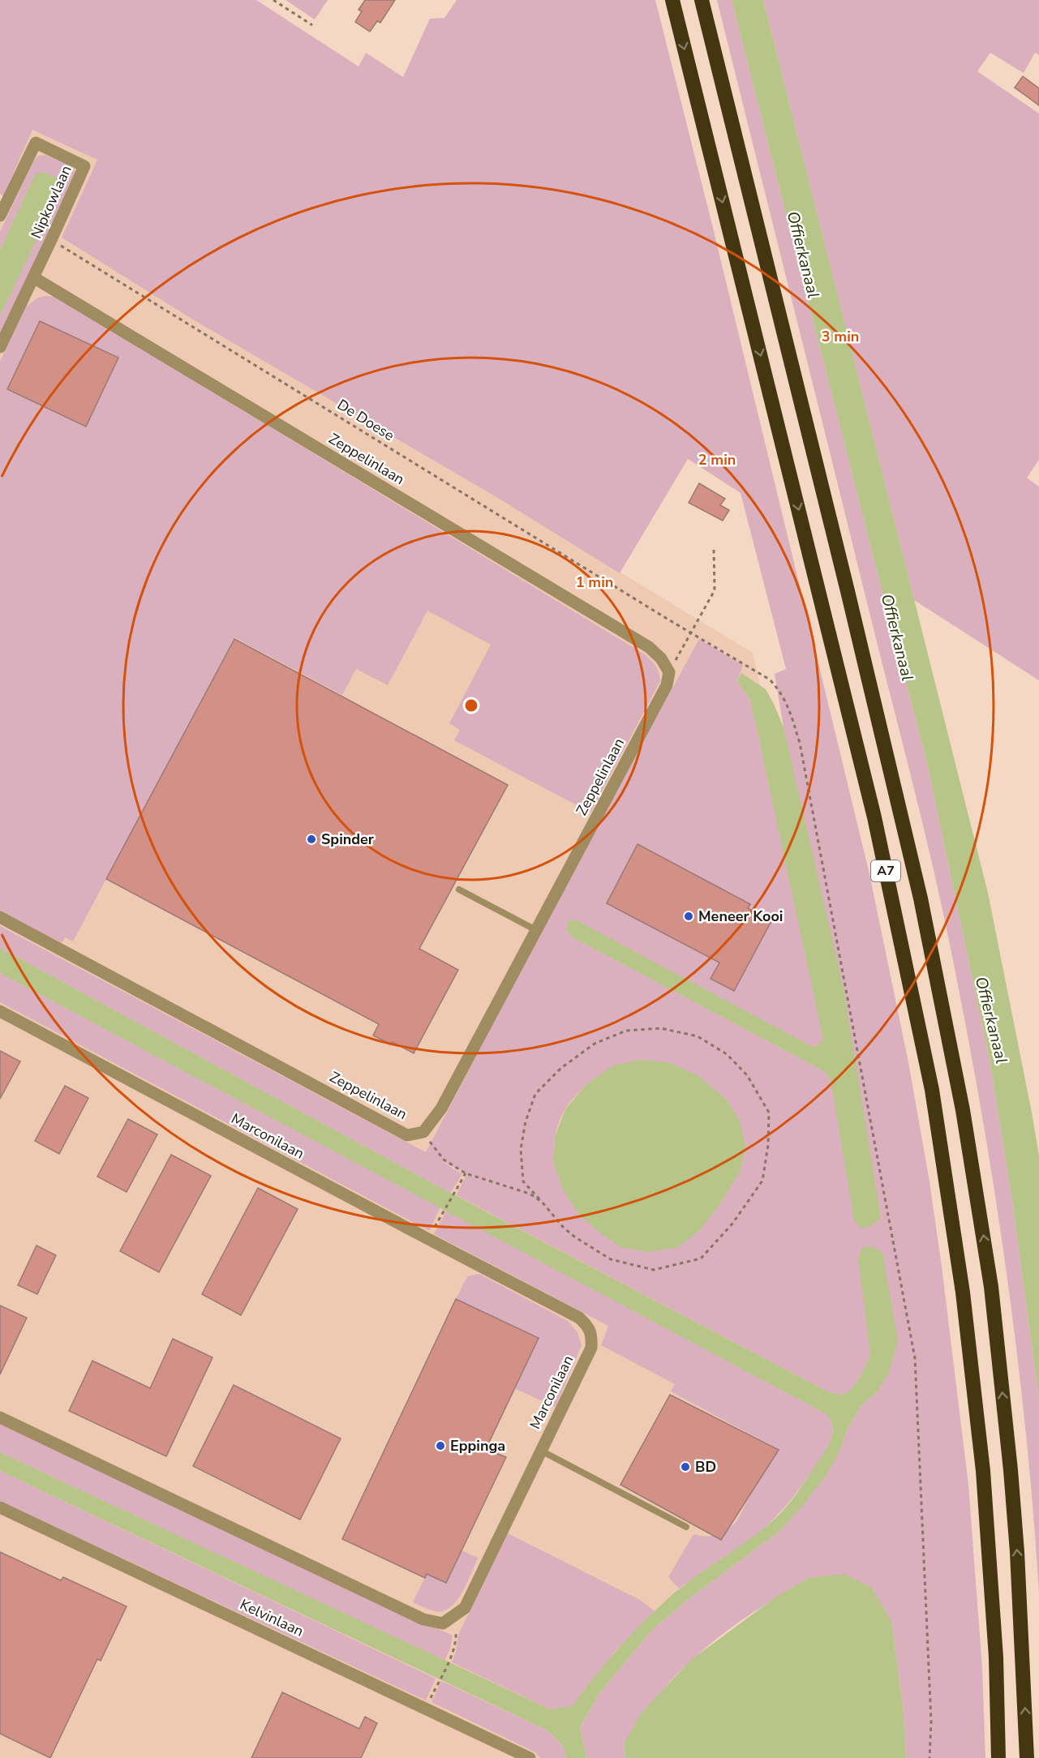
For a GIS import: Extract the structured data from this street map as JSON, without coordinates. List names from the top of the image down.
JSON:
{
  "streets": {
    "highway": ["A7"],
    "street": [
      "Nipkowlaan",
      "Zeppelinlaan",
      "Marconilaan",
      "Kelvinlaan"
    ],
    "path": ["De Doese"]
  },
  "crossings": [
    ["Nipkowlaan", "De Doese"],
    ["Nipkowlaan", "Zeppelinlaan"]
  ],
  "water": ["Offierkanaal"],
  "places": [
    "Spinder",
    "Meneer Kooi",
    "Eppinga",
    "BD"
  ],
  "rings": ["3 min", "2 min", "1 min"]
}
